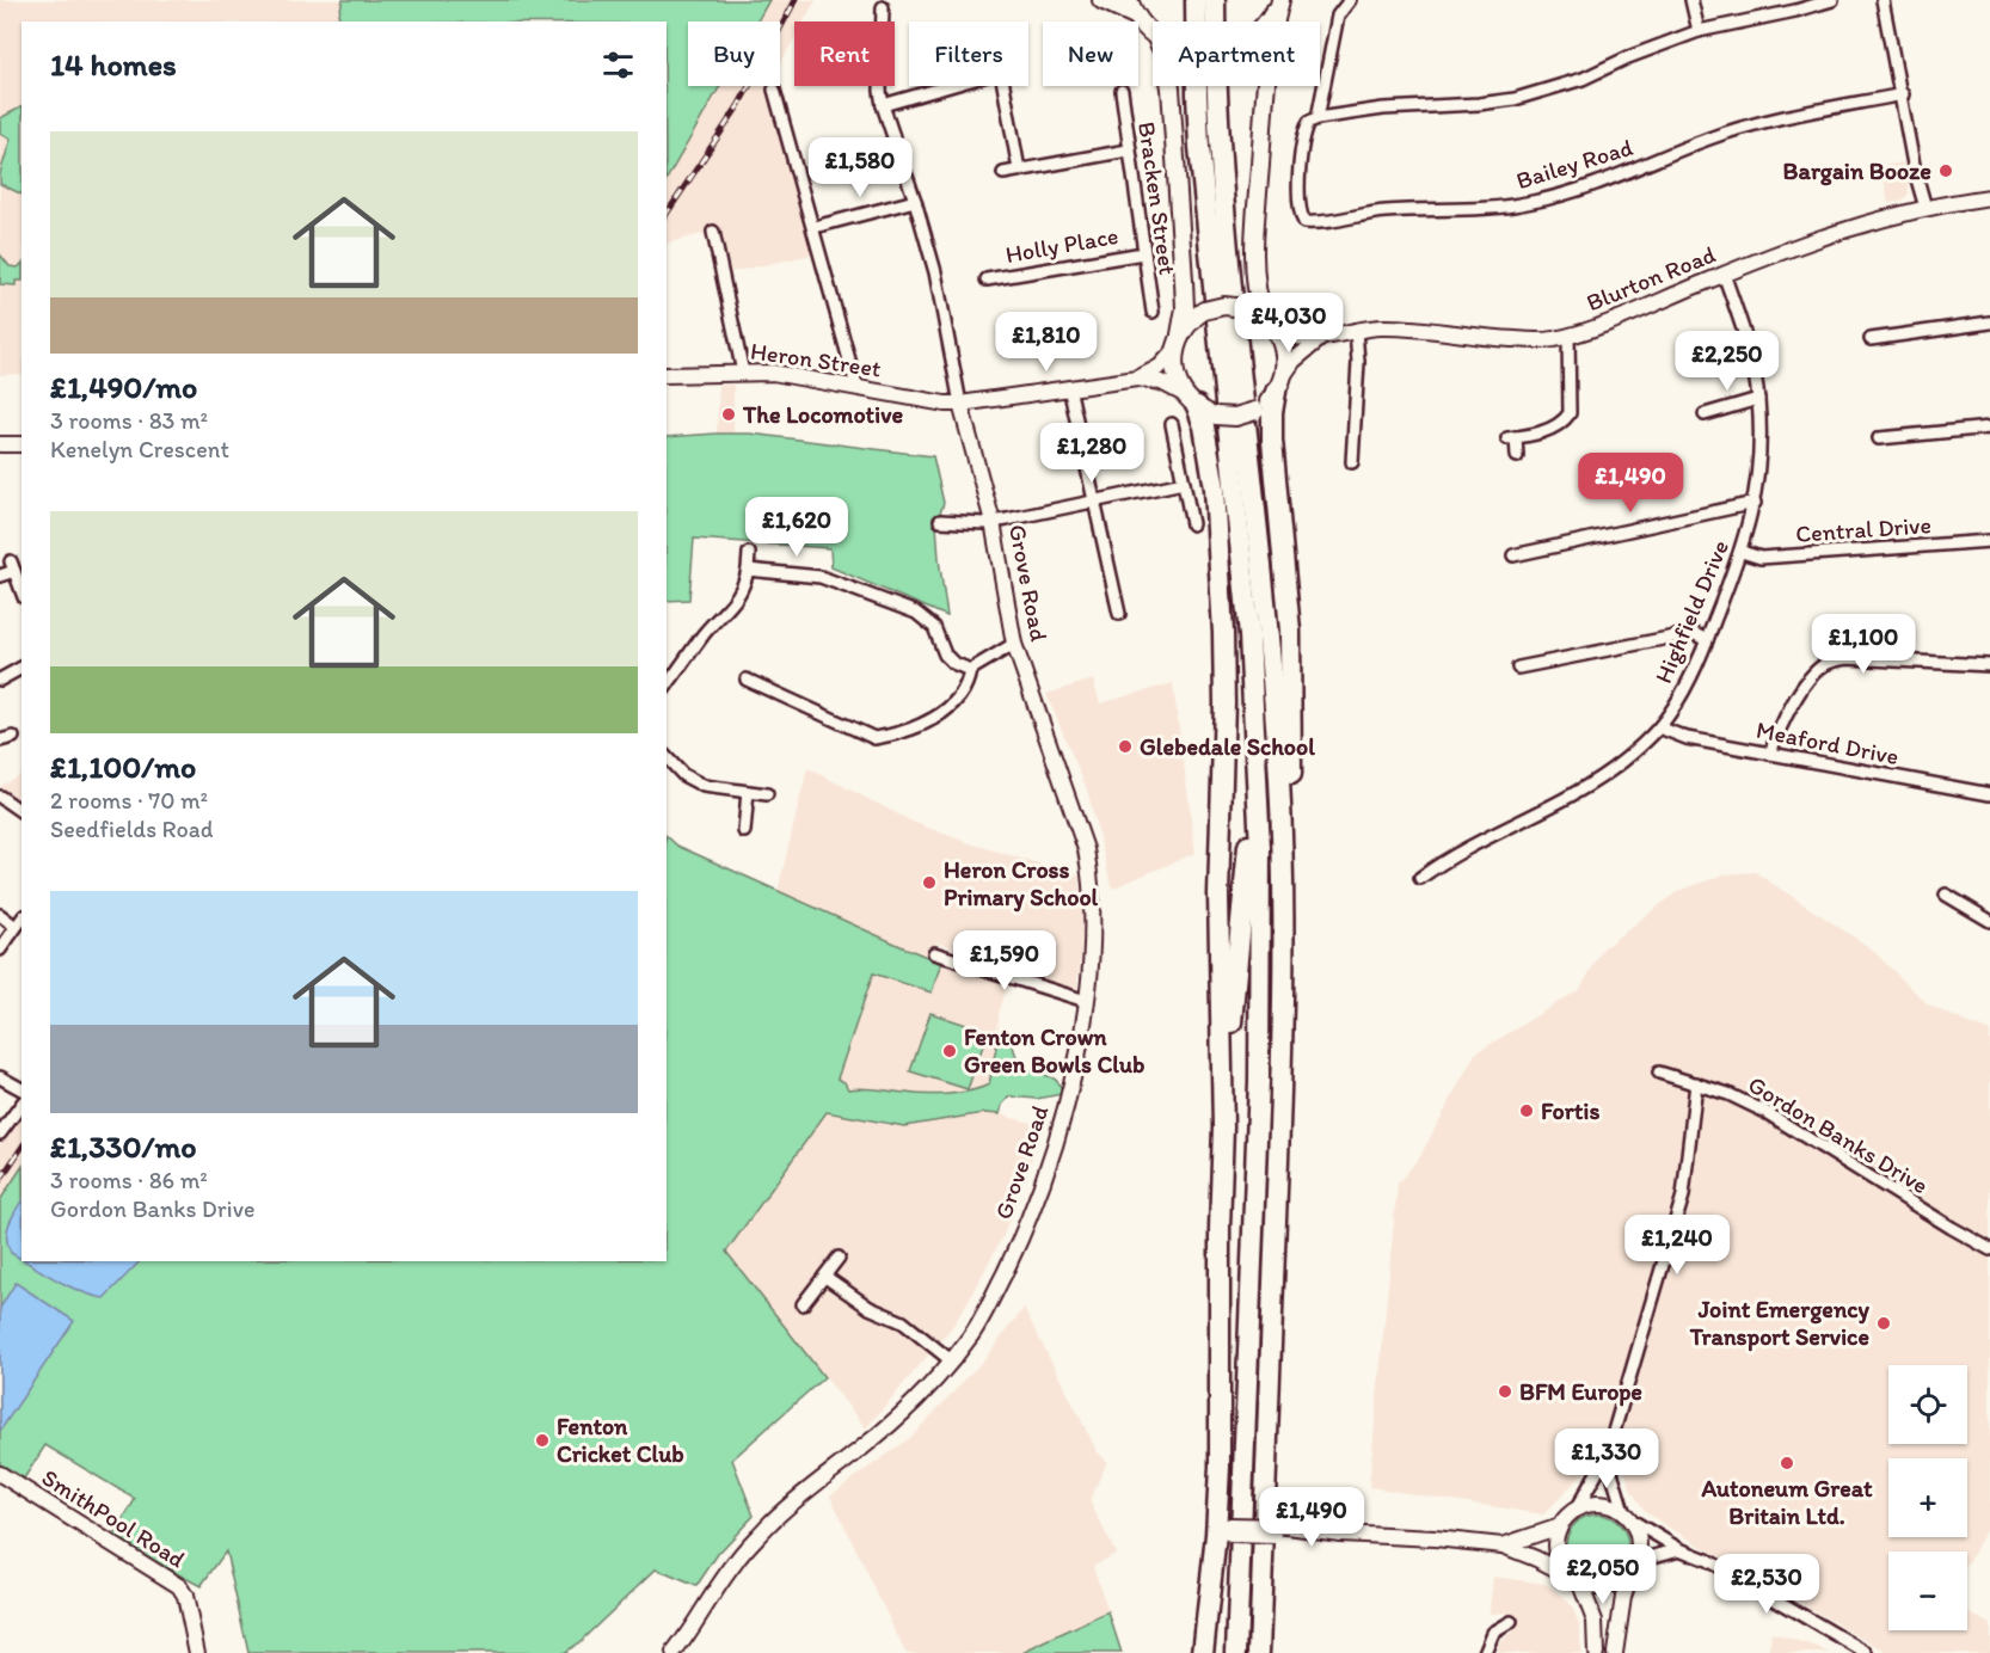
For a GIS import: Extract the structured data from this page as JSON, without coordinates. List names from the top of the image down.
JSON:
{
  "streets": {
    "street": [
      "Bailey Road",
      "Bracken Street",
      "Holly Place",
      "Blurton Road",
      "Heron Street",
      "Central Drive",
      "Grove Road",
      "Highfield Drive",
      "Meaford Drive",
      "Gordon Banks Drive",
      "SmithPool Road"
    ]
  },
  "crossings": [
    ["Bracken Street", "Holly Place"],
    ["Blurton Road", "Highfield Drive"],
    ["Heron Street", "Grove Road"],
    ["Central Drive", "Highfield Drive"],
    ["Highfield Drive", "Meaford Drive"]
  ],
  "places": [
    "Bargain Booze",
    "The Locomotive",
    "Glebedale School",
    "Heron Cross Primary School",
    "Fenton Crown Green Bowls Club",
    "Fortis",
    "Joint Emergency Transport Service",
    "BFM Europe",
    "Fenton Cricket Club",
    "Autoneum Great Britain Ltd."
  ],
  "page": {
    "chip": [
      "Buy",
      "Rent",
      "Filters",
      "New",
      "Apartment"
    ],
    "heading": "14 homes",
    "list": [
      {
        "name": "£1,490/mo",
        "note": "3 rooms · 83 m² · Kenelyn Crescent"
      },
      {
        "name": "£1,100/mo",
        "note": "2 rooms · 70 m² · Seedfields Road"
      },
      {
        "name": "£1,330/mo",
        "note": "3 rooms · 86 m² · Gordon Banks Drive"
      }
    ],
    "price": [
      "£1,580",
      "£4,030",
      "£1,810",
      "£2,250",
      "£1,280",
      "£1,490",
      "£1,620",
      "£1,100",
      "£1,590",
      "£1,240",
      "£1,330",
      "£1,490",
      "£2,050",
      "£2,530"
    ],
    "map_buttons": ["+", "−"]
  }
}
